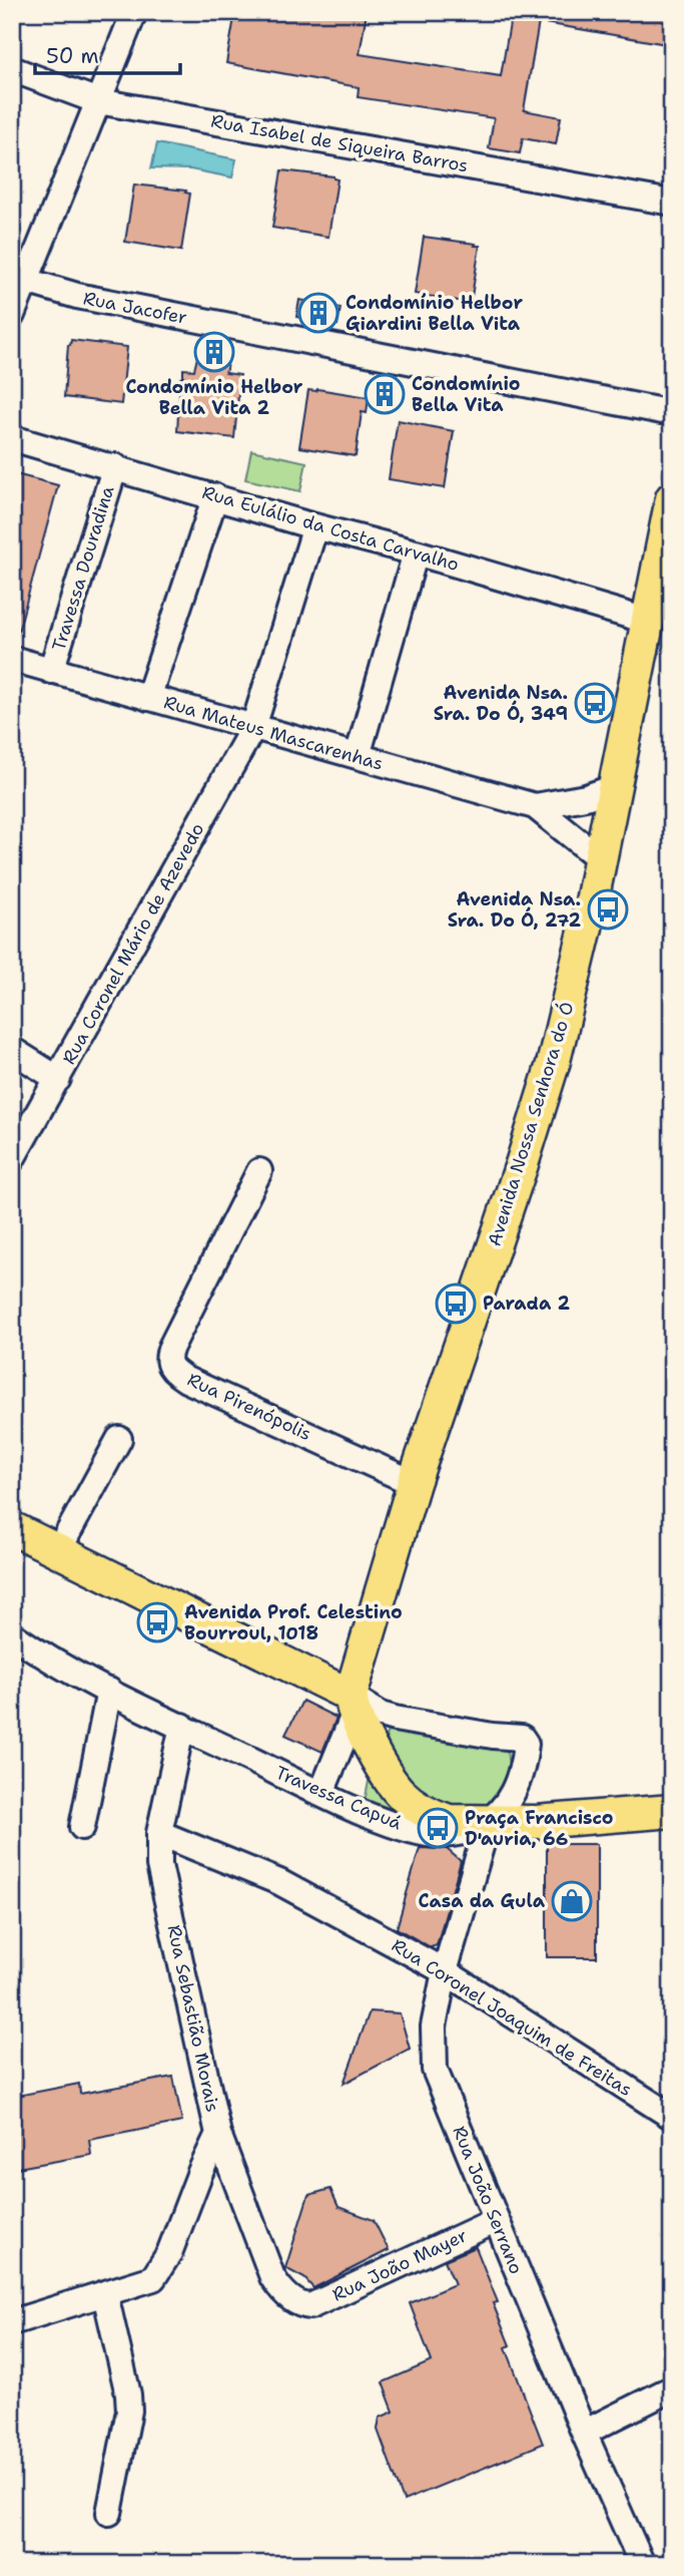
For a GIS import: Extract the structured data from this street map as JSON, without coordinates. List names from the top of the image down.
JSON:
{
  "streets": {
    "main road": ["Avenida Nossa Senhora do Ó", "Travessa Capuá"],
    "street": [
      "Rua Isabel de Siqueira Barros",
      "Rua Jacofer",
      "Rua Eulálio da Costa Carvalho",
      "Travessa Douradina",
      "Rua Mateus Mascarenhas",
      "Rua Coronel Mário de Azevedo",
      "Rua Pirenópolis",
      "Rua Coronel Joaquim de Freitas",
      "Rua Sebastião Morais",
      "Rua João Serrano",
      "Rua João Mayer"
    ]
  },
  "crossings": [
    ["Rua Eulálio da Costa Carvalho", "Travessa Douradina"],
    ["Rua Eulálio da Costa Carvalho", "Rua Coronel Mário de Azevedo"],
    ["Rua Eulálio da Costa Carvalho", "Avenida Nossa Senhora do Ó"],
    ["Travessa Douradina", "Rua Mateus Mascarenhas"],
    ["Rua Mateus Mascarenhas", "Rua Coronel Mário de Azevedo"],
    ["Rua Mateus Mascarenhas", "Avenida Nossa Senhora do Ó"],
    ["Avenida Nossa Senhora do Ó", "Rua Pirenópolis"],
    ["Avenida Nossa Senhora do Ó", "Travessa Capuá"],
    ["Travessa Capuá", "Rua Sebastião Morais"],
    ["Travessa Capuá", "Rua João Serrano"],
    ["Rua Coronel Joaquim de Freitas", "Rua Sebastião Morais"],
    ["Rua Coronel Joaquim de Freitas", "Rua João Serrano"],
    ["Rua Sebastião Morais", "Rua João Mayer"],
    ["Rua João Serrano", "Rua João Mayer"]
  ],
  "places": {
    "building": ["Condomínio Helbor Giardini Bella Vita", "Condomínio Helbor Bella Vita 2", "Condomínio Bella Vita"],
    "bus stop": [
      "Avenida Nsa. Sra. Do Ó, 349",
      "Avenida Nsa. Sra. Do Ó, 272",
      "Parada 2",
      "Avenida Prof. Celestino Bourroul, 1018",
      "Praça Francisco D'auria, 66"
    ],
    "shop": ["Casa da Gula"]
  },
  "scale_bar": "50 m"
}
